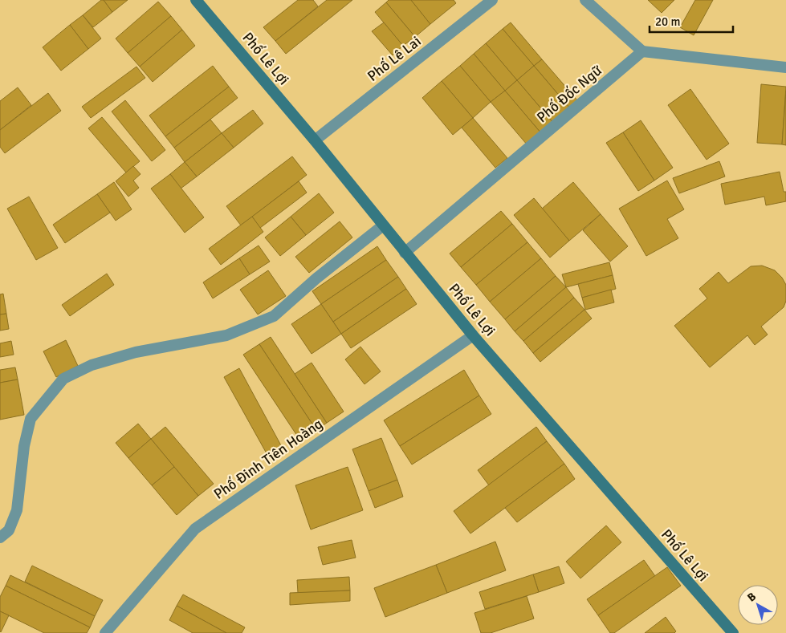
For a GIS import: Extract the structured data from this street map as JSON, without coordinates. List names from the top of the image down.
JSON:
{
  "streets": {
    "main road": ["Phố Lê Lợi"],
    "street": ["Phố Lê Lai", "Phố Đốc Ngữ", "Phố Đinh Tiên Hoàng"]
  },
  "crossings": [
    ["Phố Lê Lợi", "Phố Lê Lai"],
    ["Phố Lê Lợi", "Phố Đốc Ngữ"],
    ["Phố Lê Lợi", "Phố Đinh Tiên Hoàng"]
  ],
  "scale_bar": "20 m",
  "north": "top left"
}
